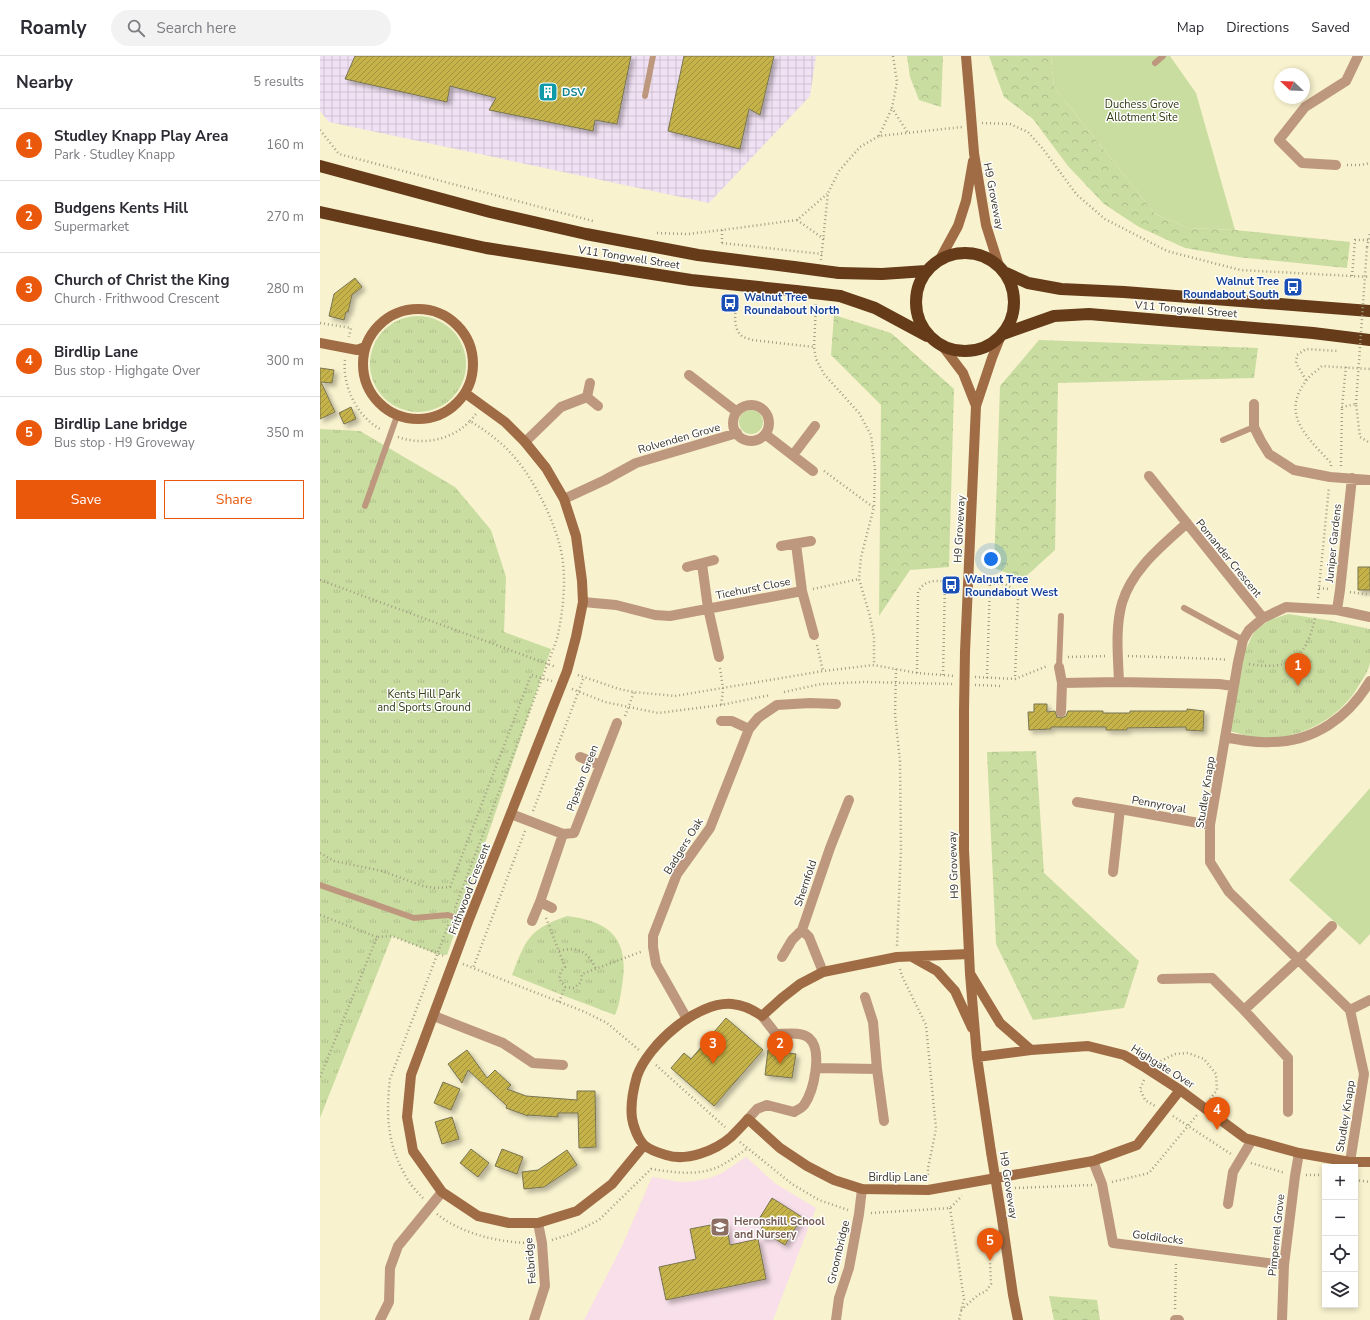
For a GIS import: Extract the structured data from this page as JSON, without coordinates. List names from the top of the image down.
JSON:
{
  "streets": {
    "highway": ["V11 Tongwell Street"],
    "street": [
      "H9 Groveway",
      "Rolvenden Grove",
      "Juniper Gardens",
      "Pomander Crescent",
      "Ticehurst Close",
      "Pipston Green",
      "Studley Knapp",
      "Pennyroyal",
      "Badgers Oak",
      "Shernfold",
      "Frithwood Crescent",
      "Highgate Over",
      "Birdlip Lane",
      "Pimpernel Grove",
      "Goldilocks",
      "Groombridge",
      "Felbridge"
    ]
  },
  "crossings": [
    ["H9 Groveway", "V11 Tongwell Street"],
    ["H9 Groveway", "Highgate Over"],
    ["Rolvenden Grove", "Frithwood Crescent"],
    ["Juniper Gardens", "Studley Knapp"],
    ["Pomander Crescent", "Studley Knapp"],
    ["Ticehurst Close", "Frithwood Crescent"],
    ["Studley Knapp", "Pennyroyal"],
    ["Studley Knapp", "Highgate Over"],
    ["Frithwood Crescent", "Felbridge"],
    ["Highgate Over", "Birdlip Lane"],
    ["Highgate Over", "Pimpernel Grove"],
    ["Birdlip Lane", "Goldilocks"],
    ["Birdlip Lane", "Groombridge"],
    ["Pimpernel Grove", "Goldilocks"]
  ],
  "parks": ["Duchess Grove Allotment Site", "Kents Hill Park and Sports Ground"],
  "places": {
    "building": ["DSV"],
    "bus stop": ["Walnut Tree Roundabout South", "Walnut Tree Roundabout North", "Walnut Tree Roundabout West"],
    "school or university": ["Heronshill School and Nursery"]
  },
  "north": "top left",
  "page": {
    "header": "Roamly",
    "search": "Search here",
    "nav": ["Map", "Directions", "Saved"],
    "heading": ["Nearby", "5 results"],
    "list": [
      {
        "mark": "1",
        "name": "Studley Knapp Play Area",
        "note": "Park · Studley Knapp",
        "value": "160 m"
      },
      {
        "mark": "2",
        "name": "Budgens Kents Hill",
        "note": "Supermarket",
        "value": "270 m"
      },
      {
        "mark": "3",
        "name": "Church of Christ the King",
        "note": "Church · Frithwood Crescent",
        "value": "280 m"
      },
      {
        "mark": "4",
        "name": "Birdlip Lane",
        "note": "Bus stop · Highgate Over",
        "value": "300 m"
      },
      {
        "mark": "5",
        "name": "Birdlip Lane bridge",
        "note": "Bus stop · H9 Groveway",
        "value": "350 m"
      }
    ],
    "buttons": ["Save", "Share"],
    "pins": [
      "1",
      "2",
      "3",
      "4",
      "5"
    ],
    "map_buttons": ["+", "−"]
  }
}
